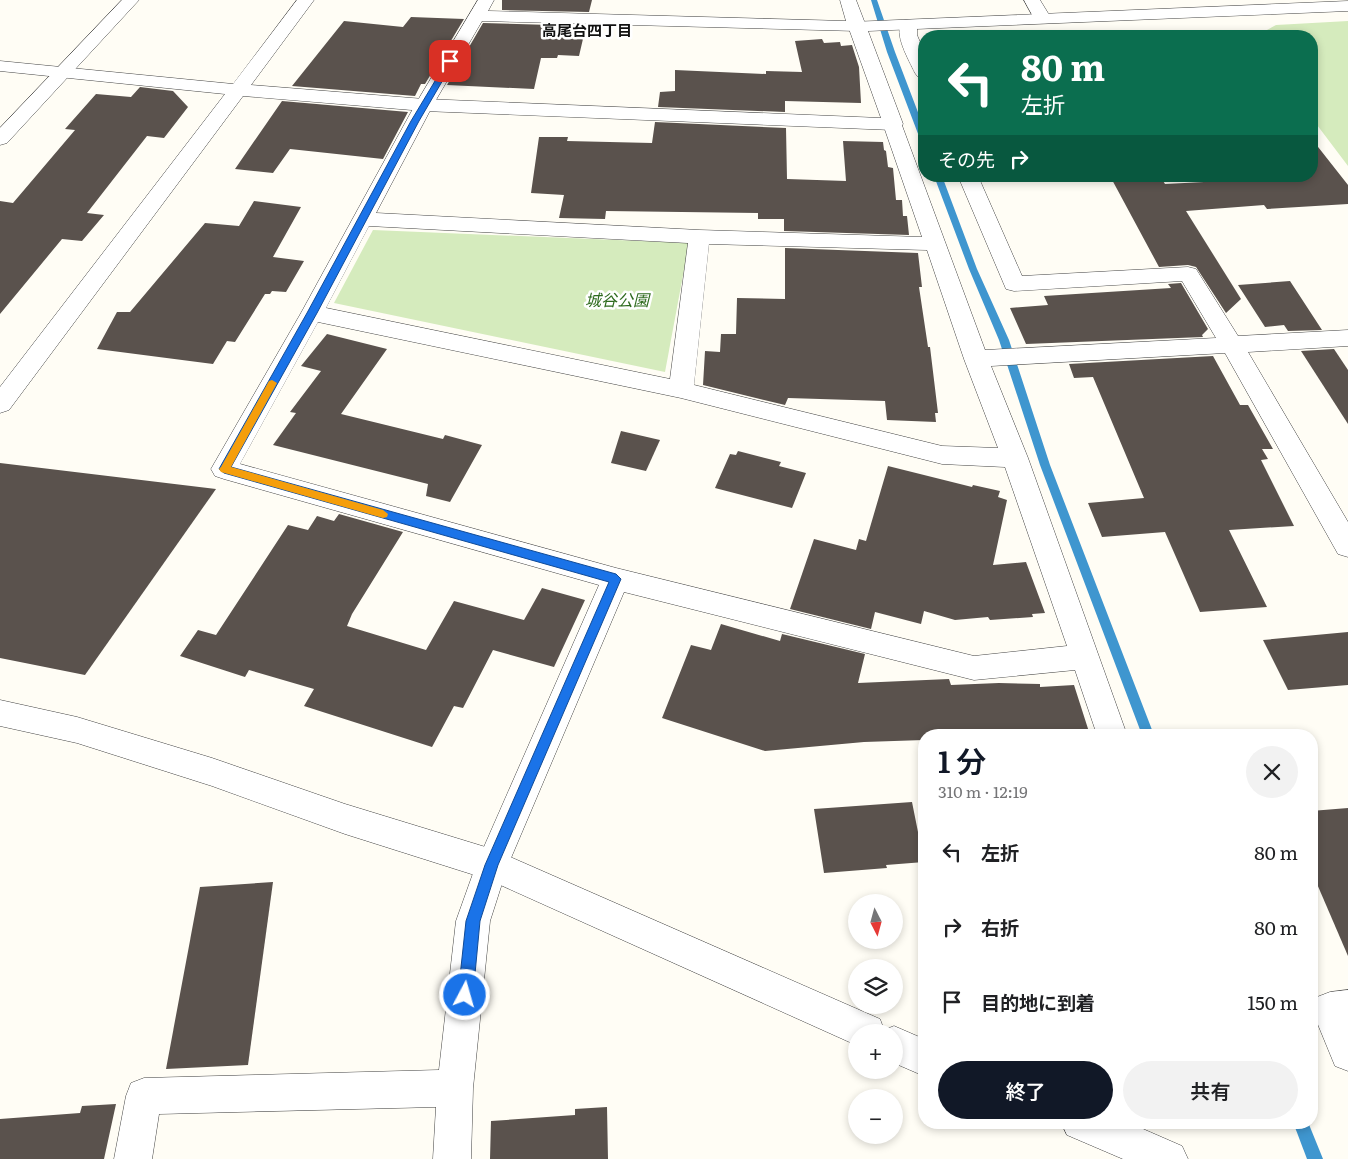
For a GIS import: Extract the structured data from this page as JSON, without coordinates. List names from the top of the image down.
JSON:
{
  "districts": ["高尾台四丁目"],
  "parks": ["城谷公園"],
  "north": "bottom",
  "page": {
    "turn": ["80 m", "左折"],
    "then": "その先",
    "heading": ["1 分", "310 m · 12:19"],
    "list": [
      {
        "name": "左折",
        "value": "80 m"
      },
      {
        "name": "右折",
        "value": "80 m"
      },
      {
        "name": "目的地に到着",
        "value": "150 m"
      }
    ],
    "map_buttons": ["+", "−"],
    "buttons": ["終了", "共有"]
  }
}
